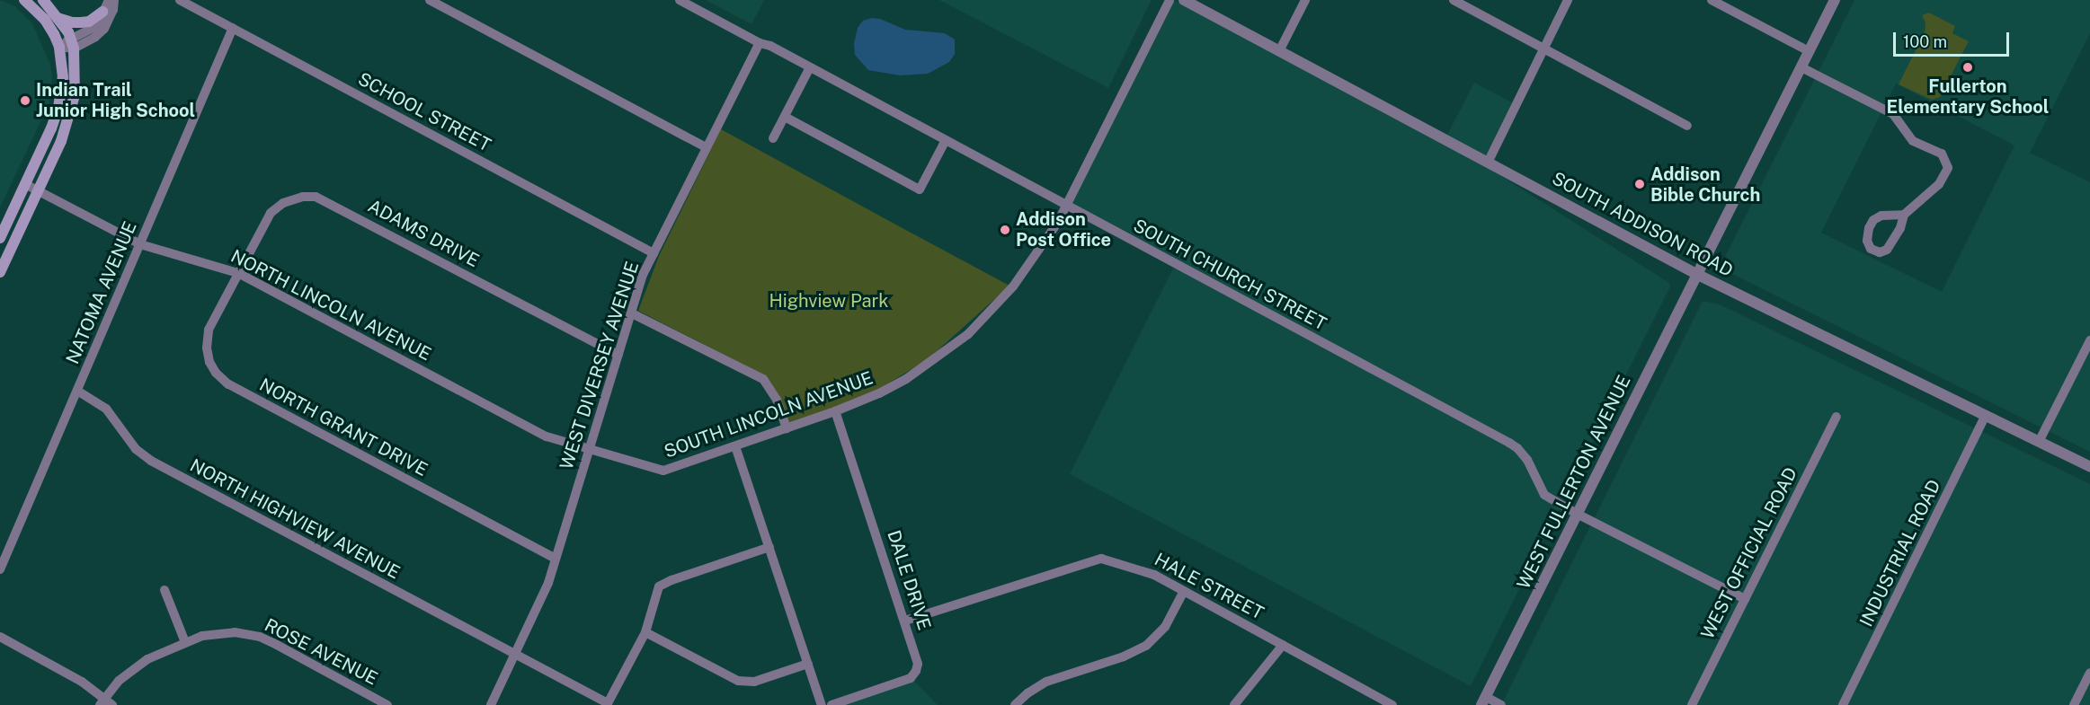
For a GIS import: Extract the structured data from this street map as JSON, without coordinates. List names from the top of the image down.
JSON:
{
  "streets": {
    "street": [
      "SCHOOL STREET",
      "SOUTH ADDISON ROAD",
      "ADAMS DRIVE",
      "SOUTH CHURCH STREET",
      "NATOMA AVENUE",
      "NORTH LINCOLN AVENUE",
      "WEST DIVERSEY AVENUE",
      "SOUTH LINCOLN AVENUE",
      "NORTH GRANT DRIVE",
      "WEST FULLERTON AVENUE",
      "NORTH HIGHVIEW AVENUE",
      "WEST OFFICIAL ROAD",
      "INDUSTRIAL ROAD",
      "DALE DRIVE",
      "HALE STREET",
      "ROSE AVENUE"
    ]
  },
  "crossings": [
    ["SCHOOL STREET", "NATOMA AVENUE"],
    ["SCHOOL STREET", "WEST DIVERSEY AVENUE"],
    ["SOUTH ADDISON ROAD", "WEST FULLERTON AVENUE"],
    ["SOUTH ADDISON ROAD", "INDUSTRIAL ROAD"],
    ["ADAMS DRIVE", "NORTH LINCOLN AVENUE"],
    ["ADAMS DRIVE", "WEST DIVERSEY AVENUE"],
    ["ADAMS DRIVE", "NORTH GRANT DRIVE"],
    ["SOUTH CHURCH STREET", "WEST DIVERSEY AVENUE"],
    ["SOUTH CHURCH STREET", "SOUTH LINCOLN AVENUE"],
    ["SOUTH CHURCH STREET", "WEST FULLERTON AVENUE"],
    ["SOUTH CHURCH STREET", "WEST OFFICIAL ROAD"],
    ["NATOMA AVENUE", "NORTH LINCOLN AVENUE"],
    ["NATOMA AVENUE", "NORTH HIGHVIEW AVENUE"],
    ["NORTH LINCOLN AVENUE", "WEST DIVERSEY AVENUE"],
    ["NORTH LINCOLN AVENUE", "SOUTH LINCOLN AVENUE"],
    ["NORTH LINCOLN AVENUE", "NORTH GRANT DRIVE"],
    ["WEST DIVERSEY AVENUE", "SOUTH LINCOLN AVENUE"],
    ["WEST DIVERSEY AVENUE", "NORTH GRANT DRIVE"],
    ["WEST DIVERSEY AVENUE", "NORTH HIGHVIEW AVENUE"],
    ["SOUTH LINCOLN AVENUE", "DALE DRIVE"],
    ["DALE DRIVE", "HALE STREET"]
  ],
  "parks": ["Highview Park"],
  "places": [
    "Fullerton Elementary School",
    "Indian Trail Junior High School",
    "Addison Bible Church",
    "Addison Post Office"
  ],
  "scale_bar": "100 m"
}
